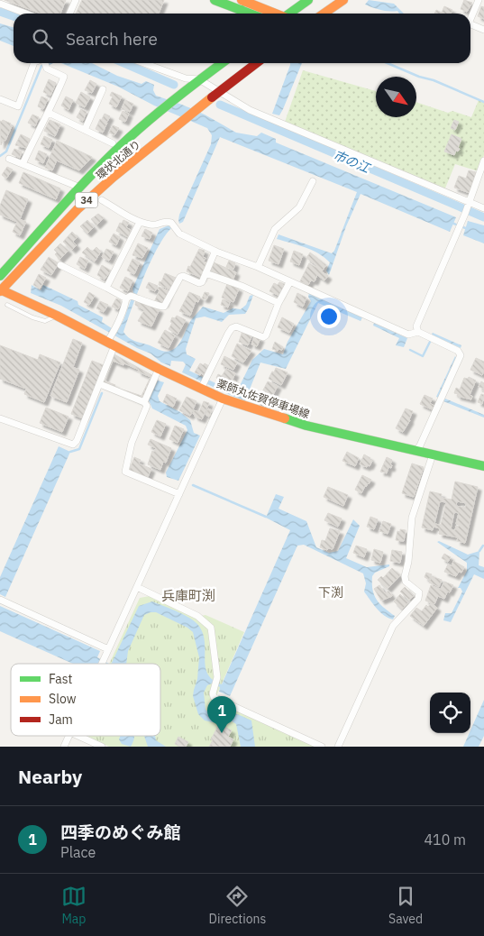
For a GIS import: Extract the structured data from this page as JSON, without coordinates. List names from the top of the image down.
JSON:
{
  "streets": {
    "main road": ["環状北通り", "34", "薬師丸佐賀停車場線"]
  },
  "crossings": [
    ["環状北通り", "薬師丸佐賀停車場線"]
  ],
  "districts": ["下渕", "兵庫町渕"],
  "water": ["市の江"],
  "legend": ["Fast", "Slow", "Jam"],
  "north": "bottom right",
  "page": {
    "search": "Search here",
    "pins": "1",
    "heading": "Nearby",
    "list": [
      {
        "mark": "1",
        "name": "四季のめぐみ館",
        "note": "Place",
        "value": "410 m"
      }
    ],
    "nav": ["Map", "Directions", "Saved"]
  }
}
